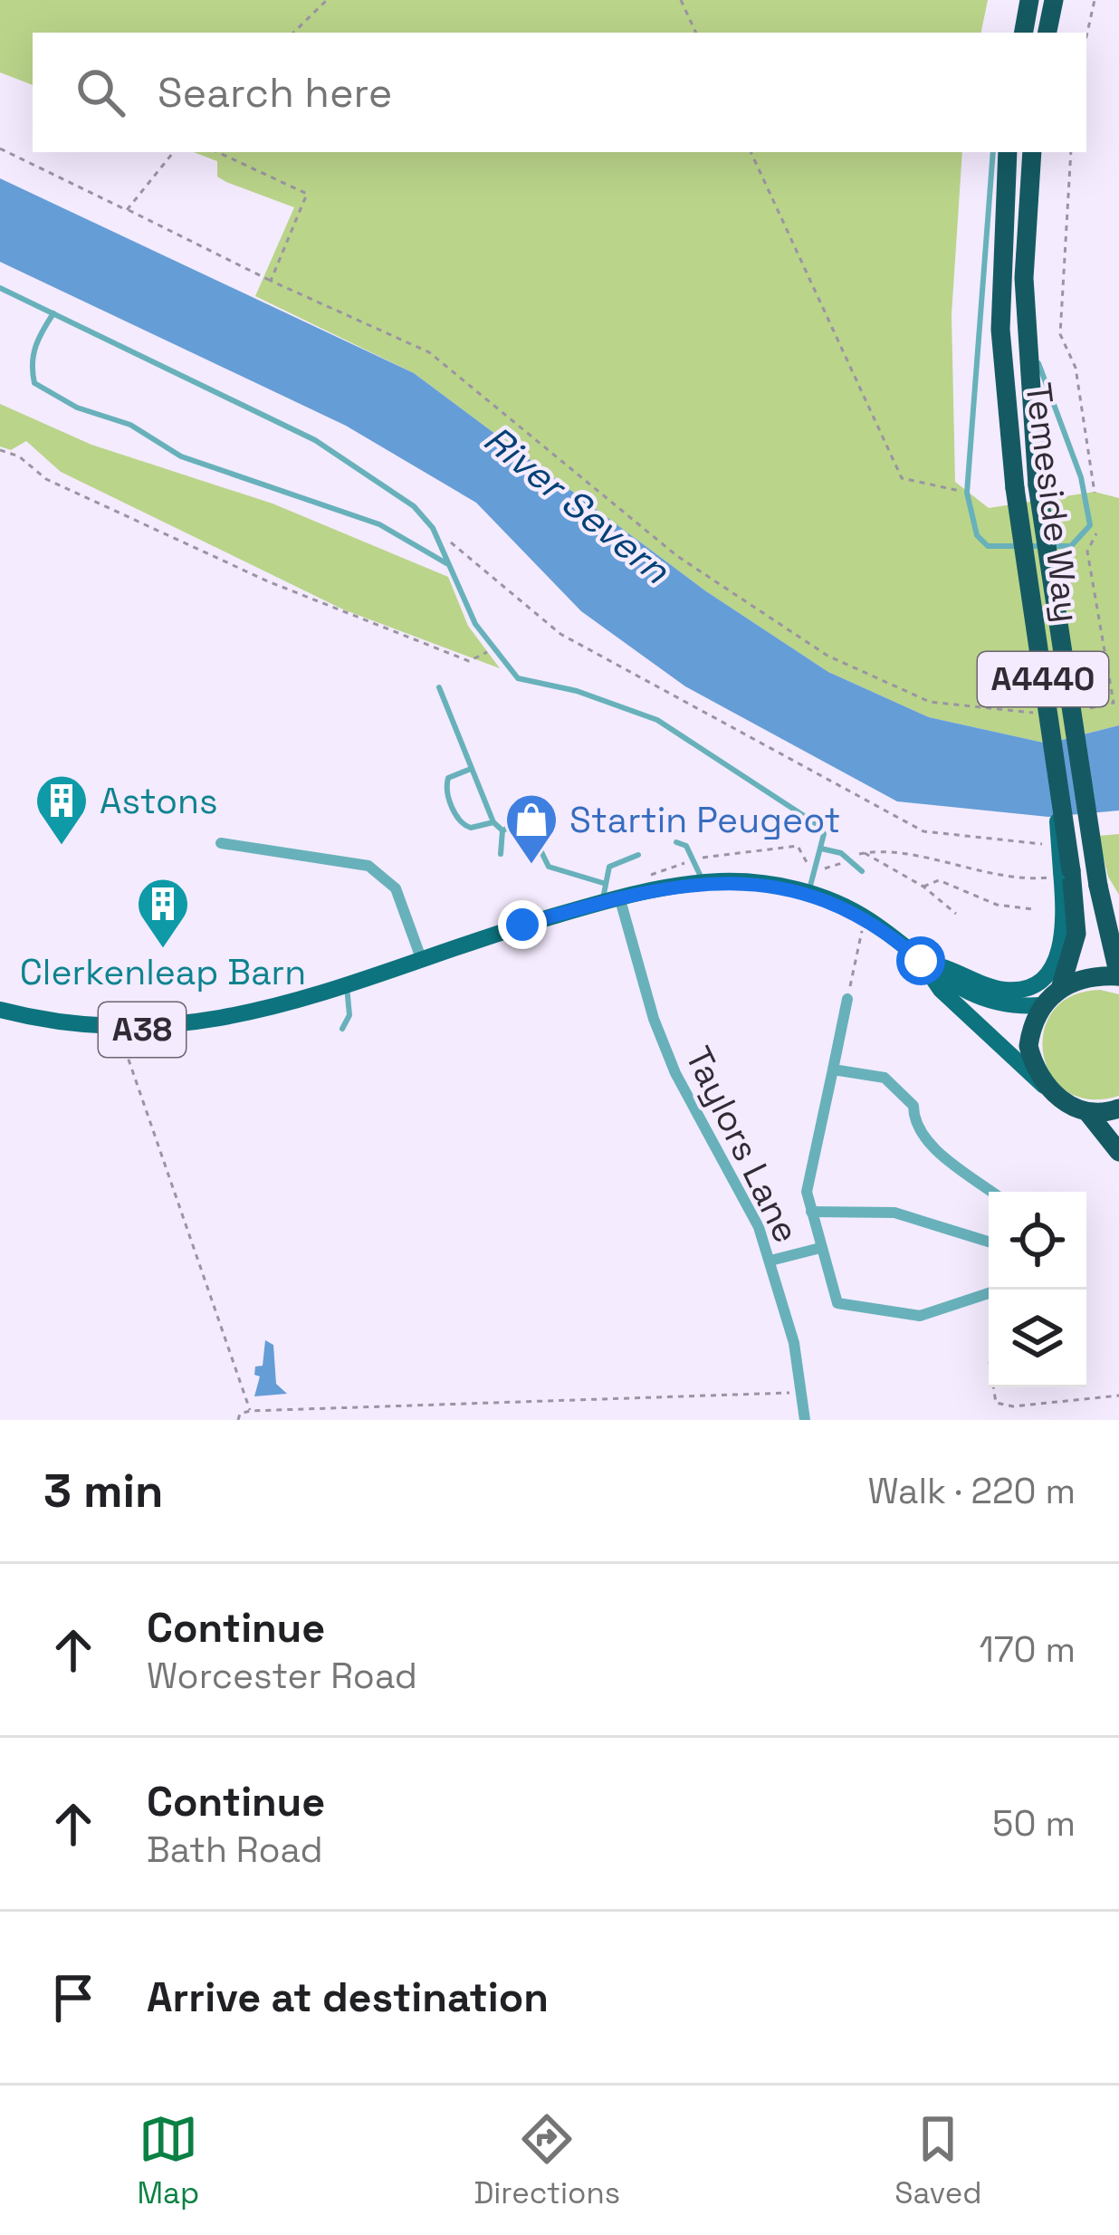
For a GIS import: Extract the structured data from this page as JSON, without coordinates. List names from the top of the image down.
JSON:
{
  "streets": {
    "highway": ["Temeside Way", "A4440"],
    "main road": ["A38"],
    "street": ["Taylors Lane"]
  },
  "crossings": [
    ["A38", "Taylors Lane"]
  ],
  "water": ["River Severn"],
  "places": {
    "building": ["Astons", "Clerkenleap Barn"],
    "shop": ["Startin Peugeot"]
  },
  "page": {
    "search": "Search here",
    "heading": ["3 min", "Walk · 220 m"],
    "list": [
      ["Continue", "Worcester Road", "170 m"],
      ["Continue", "Bath Road", "50 m"],
      "Arrive at destination"
    ],
    "nav": ["Map", "Directions", "Saved"]
  }
}
